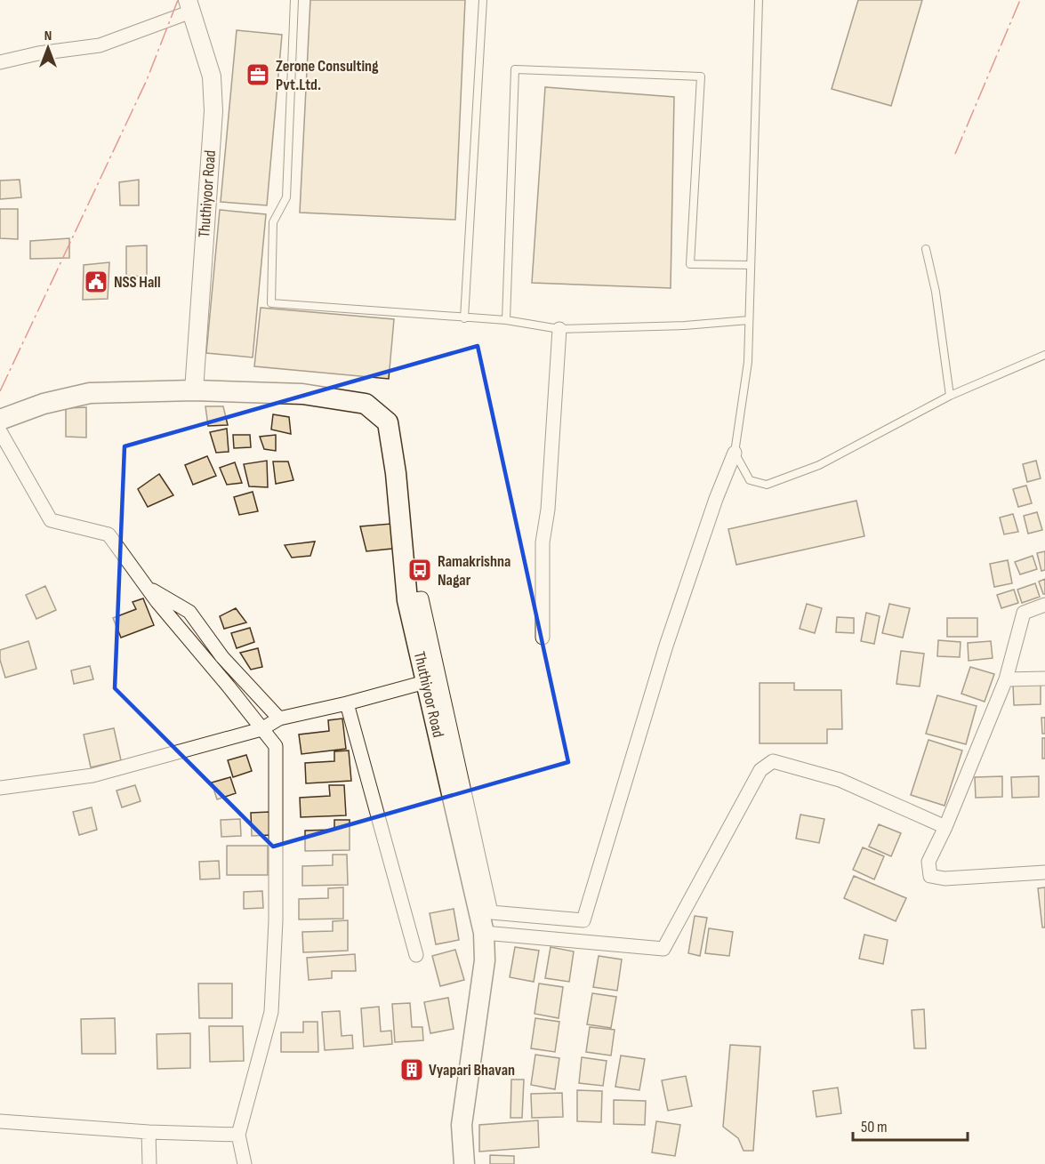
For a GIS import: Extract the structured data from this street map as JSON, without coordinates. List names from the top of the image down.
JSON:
{
  "streets": {
    "main road": ["Thuthiyoor Road"]
  },
  "places": {
    "office": ["Zerone Consulting Pvt.Ltd."],
    "public building": ["NSS Hall"],
    "bus stop": ["Ramakrishna Nagar"],
    "building": ["Vyapari Bhavan"]
  },
  "scale_bar": "50 m",
  "north": "top"
}
